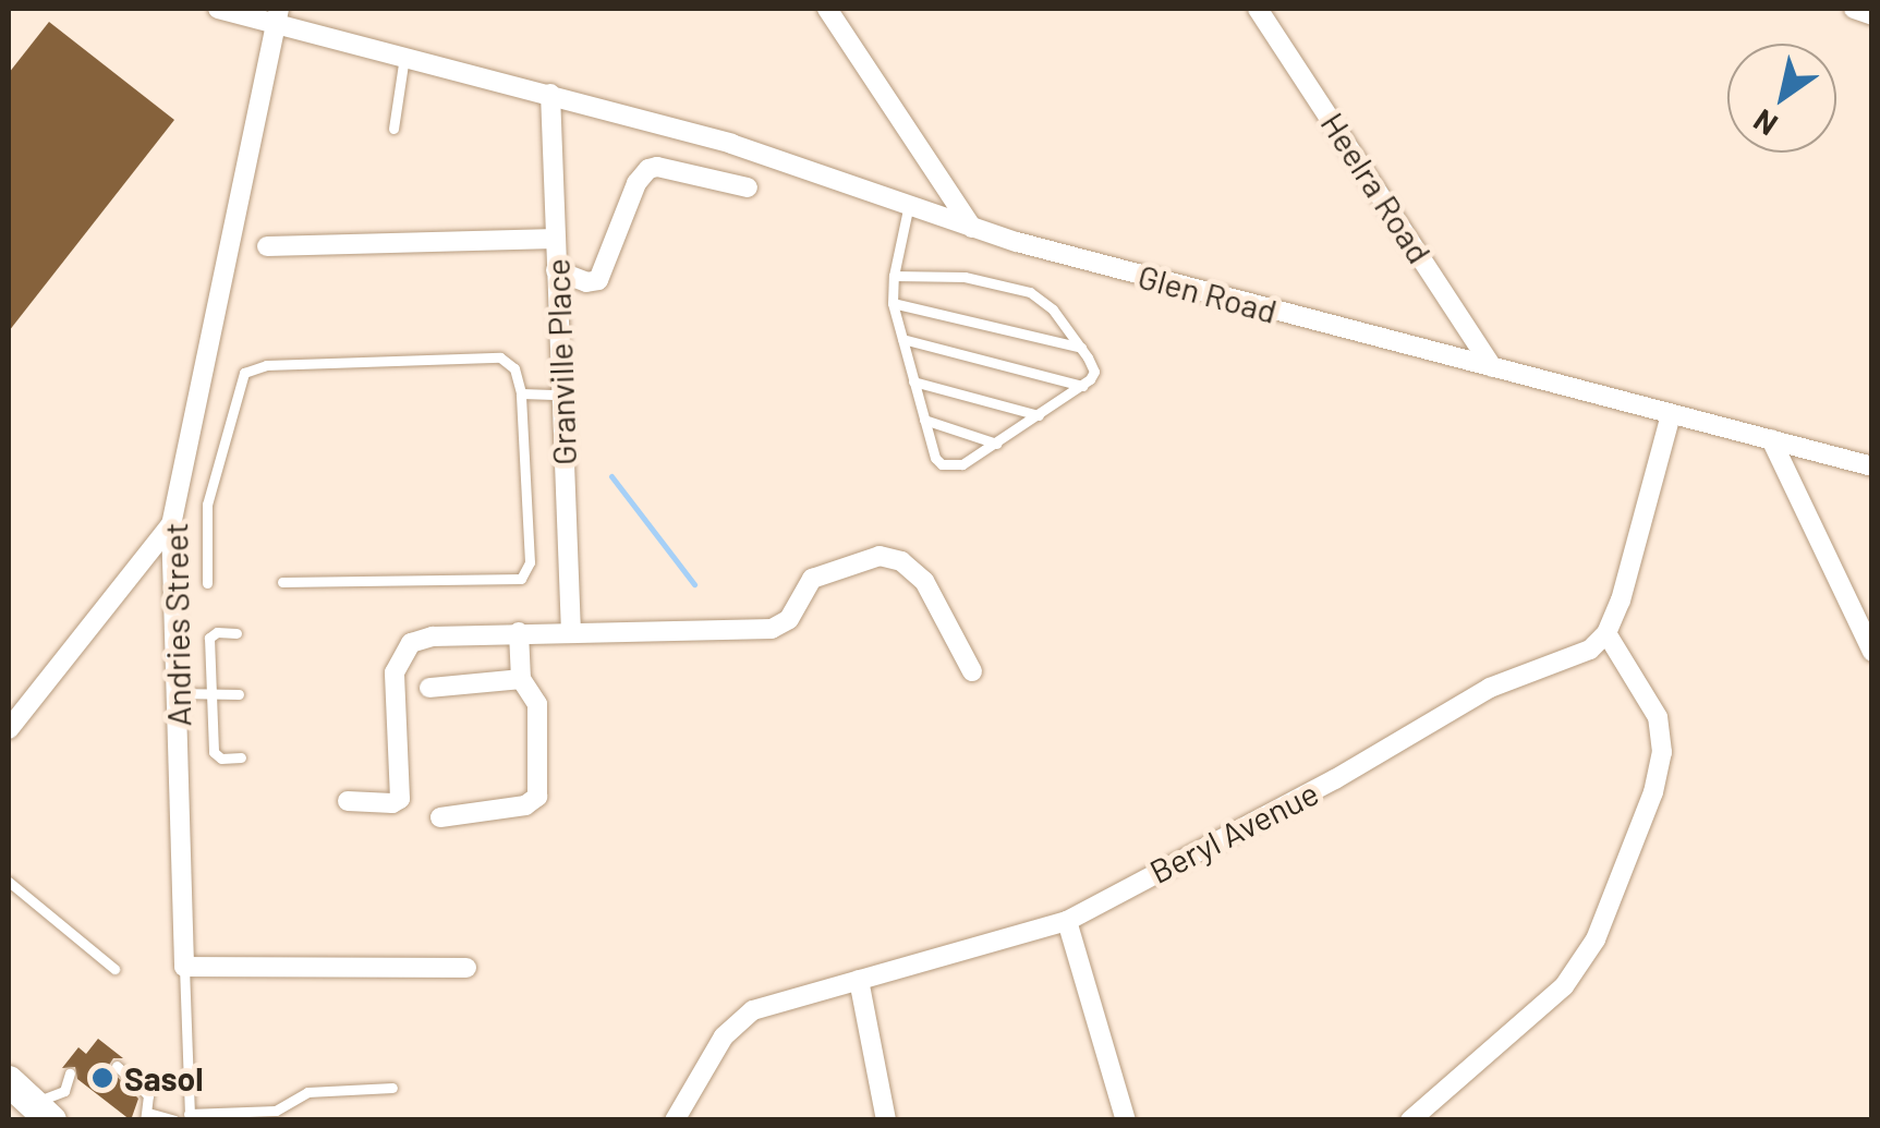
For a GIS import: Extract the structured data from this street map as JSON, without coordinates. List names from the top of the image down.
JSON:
{
  "streets": {
    "street": [
      "Heelra Road",
      "Glen Road",
      "Granville Place",
      "Andries Street",
      "Beryl Avenue"
    ]
  },
  "crossings": [
    ["Heelra Road", "Glen Road"],
    ["Glen Road", "Granville Place"],
    ["Glen Road", "Andries Street"]
  ],
  "places": ["Sasol"],
  "north": "bottom left"
}
